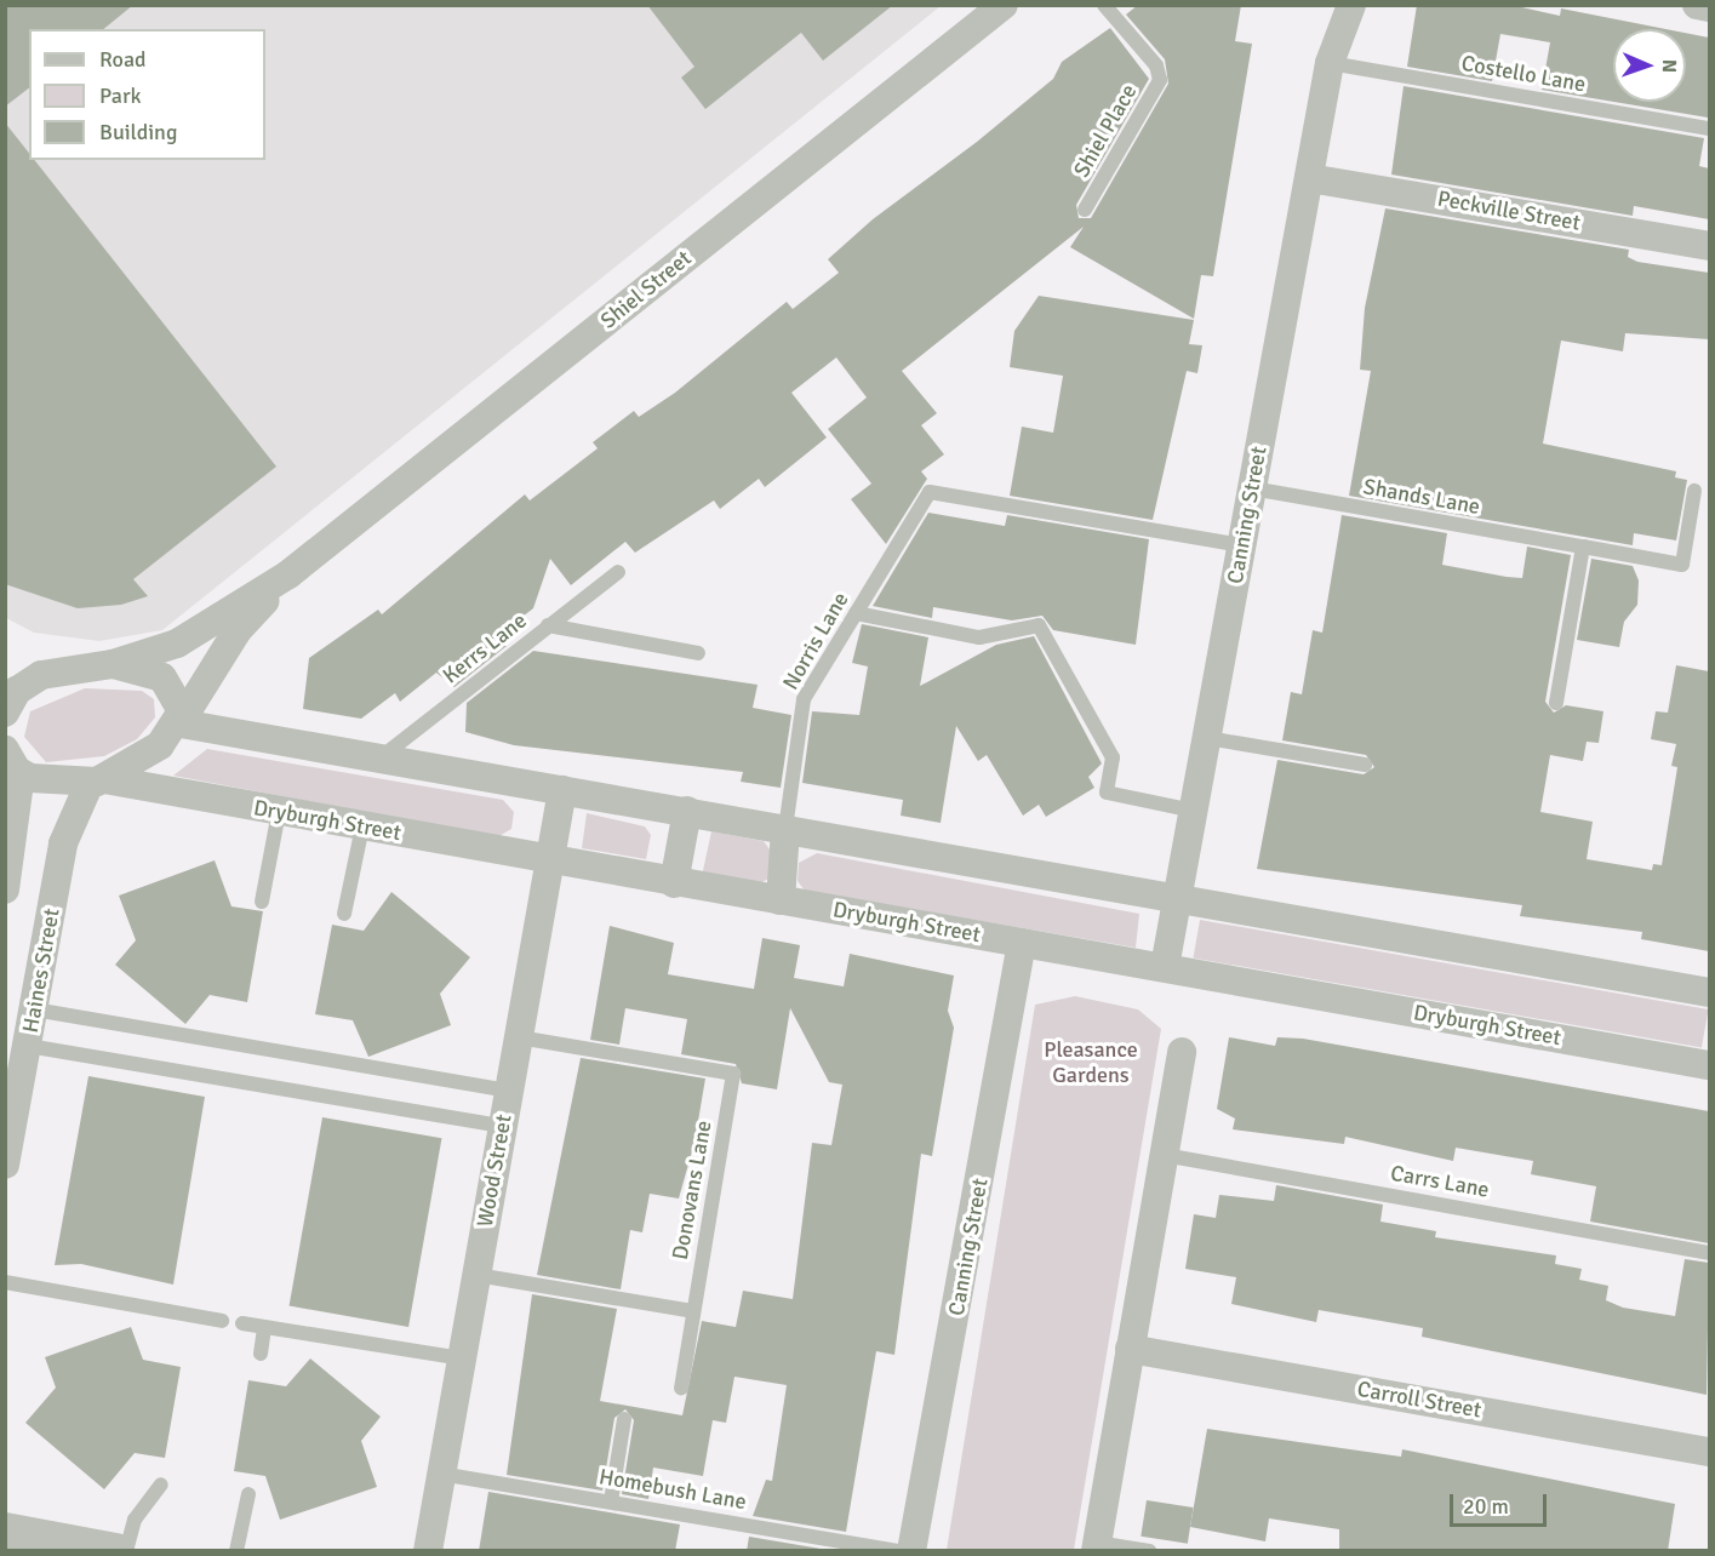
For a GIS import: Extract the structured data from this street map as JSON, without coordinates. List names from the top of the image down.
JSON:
{
  "streets": {
    "street": [
      "Peckville Street",
      "Shiel Street",
      "Canning Street",
      "Dryburgh Street",
      "Haines Street",
      "Wood Street",
      "Carroll Street"
    ],
    "lane": [
      "Costello Lane",
      "Shiel Place",
      "Shands Lane",
      "Norris Lane",
      "Kerrs Lane",
      "Carrs Lane",
      "Donovans Lane",
      "Homebush Lane"
    ]
  },
  "crossings": [
    ["Costello Lane", "Canning Street"],
    ["Peckville Street", "Canning Street"],
    ["Shiel Street", "Dryburgh Street"],
    ["Shiel Street", "Haines Street"],
    ["Shands Lane", "Canning Street"],
    ["Canning Street", "Norris Lane"],
    ["Canning Street", "Dryburgh Street"],
    ["Dryburgh Street", "Haines Street"],
    ["Dryburgh Street", "Wood Street"],
    ["Wood Street", "Donovans Lane"],
    ["Wood Street", "Homebush Lane"]
  ],
  "parks": ["Pleasance Gardens"],
  "legend": ["Road", "Park", "Building"],
  "scale_bar": "20 m",
  "north": "right"
}
